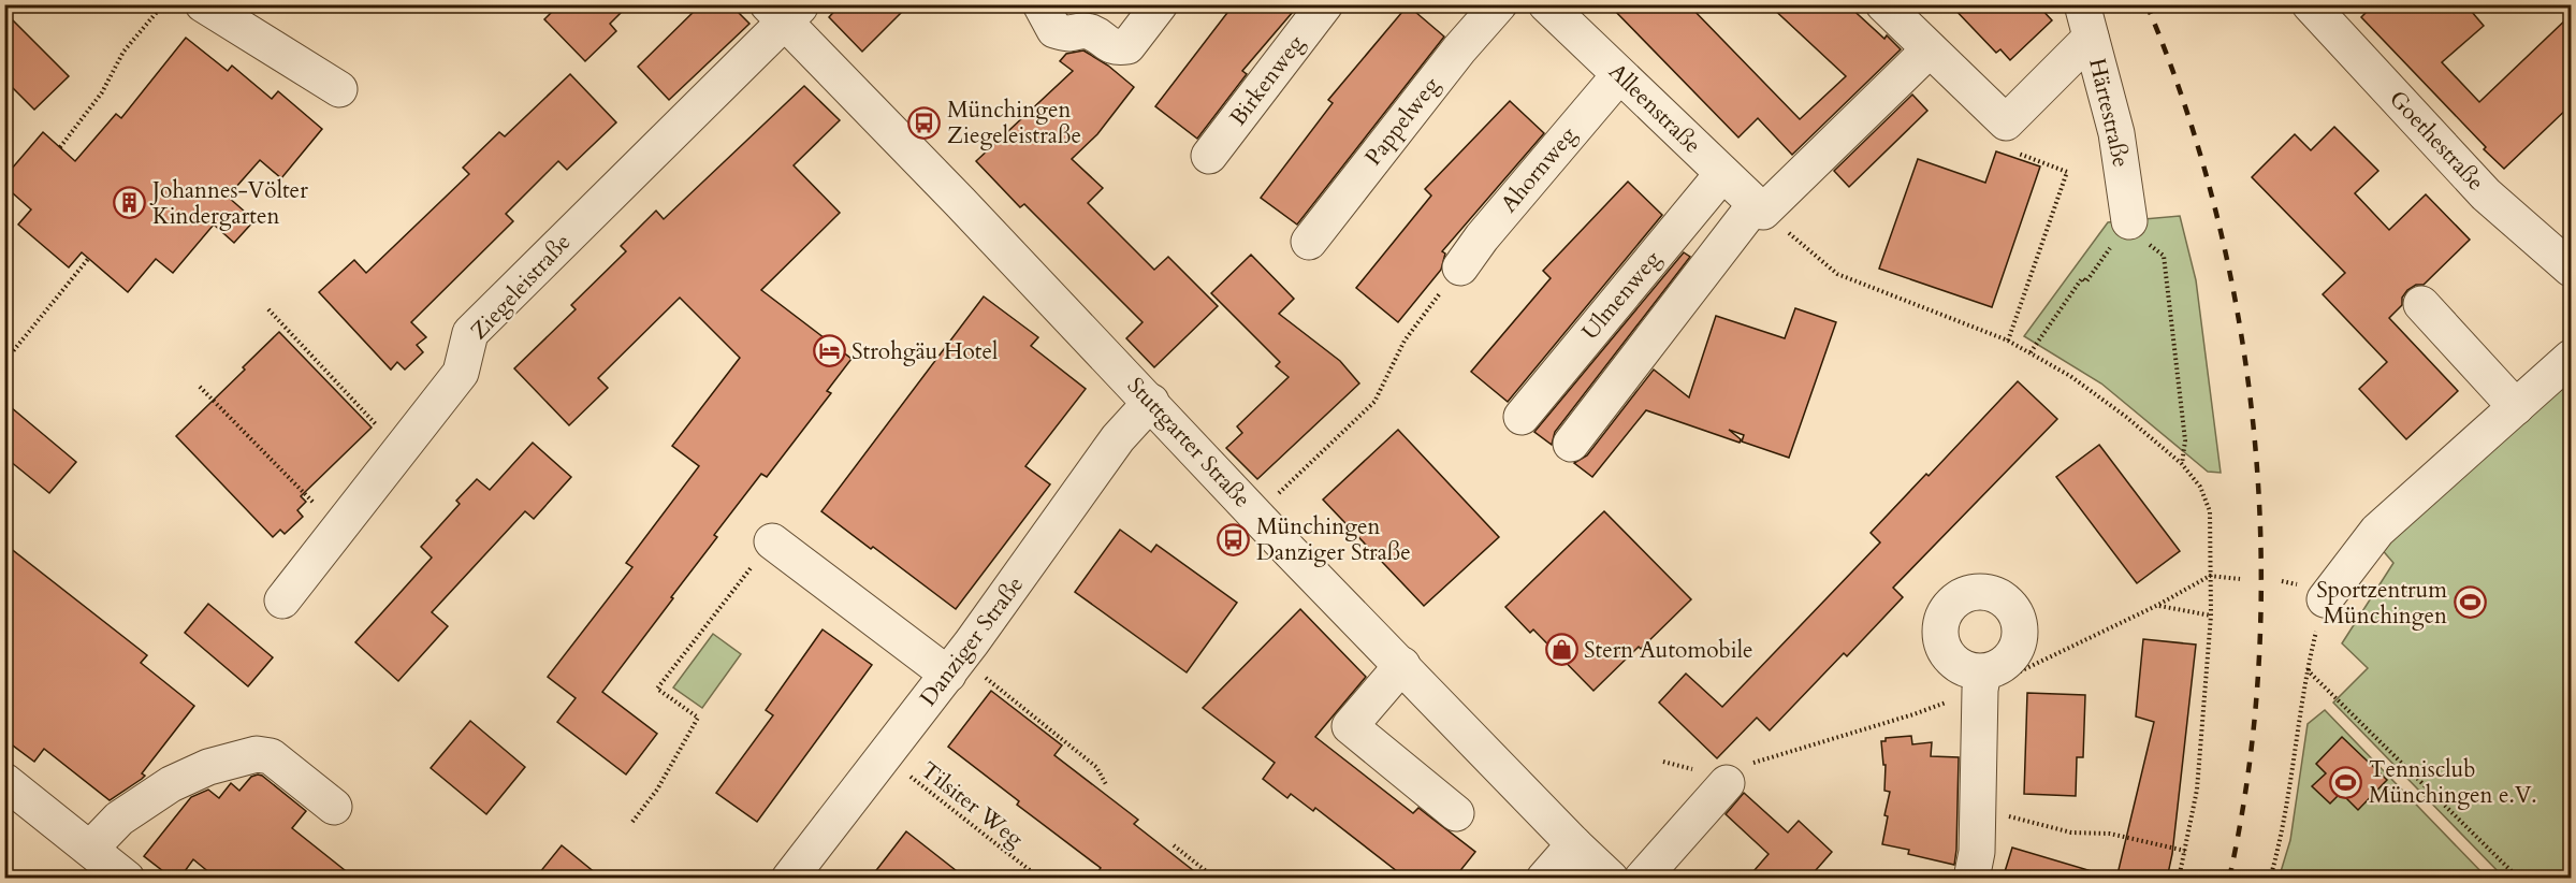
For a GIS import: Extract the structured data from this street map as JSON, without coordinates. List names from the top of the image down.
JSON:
{
  "streets": {
    "street": [
      "Birkenweg",
      "Alleenstraße",
      "Härtestraße",
      "Pappelweg",
      "Goethestraße",
      "Ahornweg",
      "Ziegeleistraße",
      "Ulmenweg",
      "Stuttgarter Straße",
      "Danziger Straße"
    ],
    "path": ["Tilsiter Weg"]
  },
  "crossings": [
    ["Alleenstraße", "Ahornweg"],
    ["Alleenstraße", "Ulmenweg"],
    ["Ziegeleistraße", "Stuttgarter Straße"],
    ["Stuttgarter Straße", "Danziger Straße"],
    ["Danziger Straße", "Tilsiter Weg"]
  ],
  "places": {
    "bus stop": ["Münchingen Ziegeleistraße", "Münchingen Danziger Straße"],
    "building": ["Johannes-Völter Kindergarten"],
    "hotel": ["Strohgäu Hotel"],
    "sports": ["Sportzentrum Münchingen", "Tennisclub Münchingen e.V."],
    "shop": ["Stern Automobile"]
  }
}
